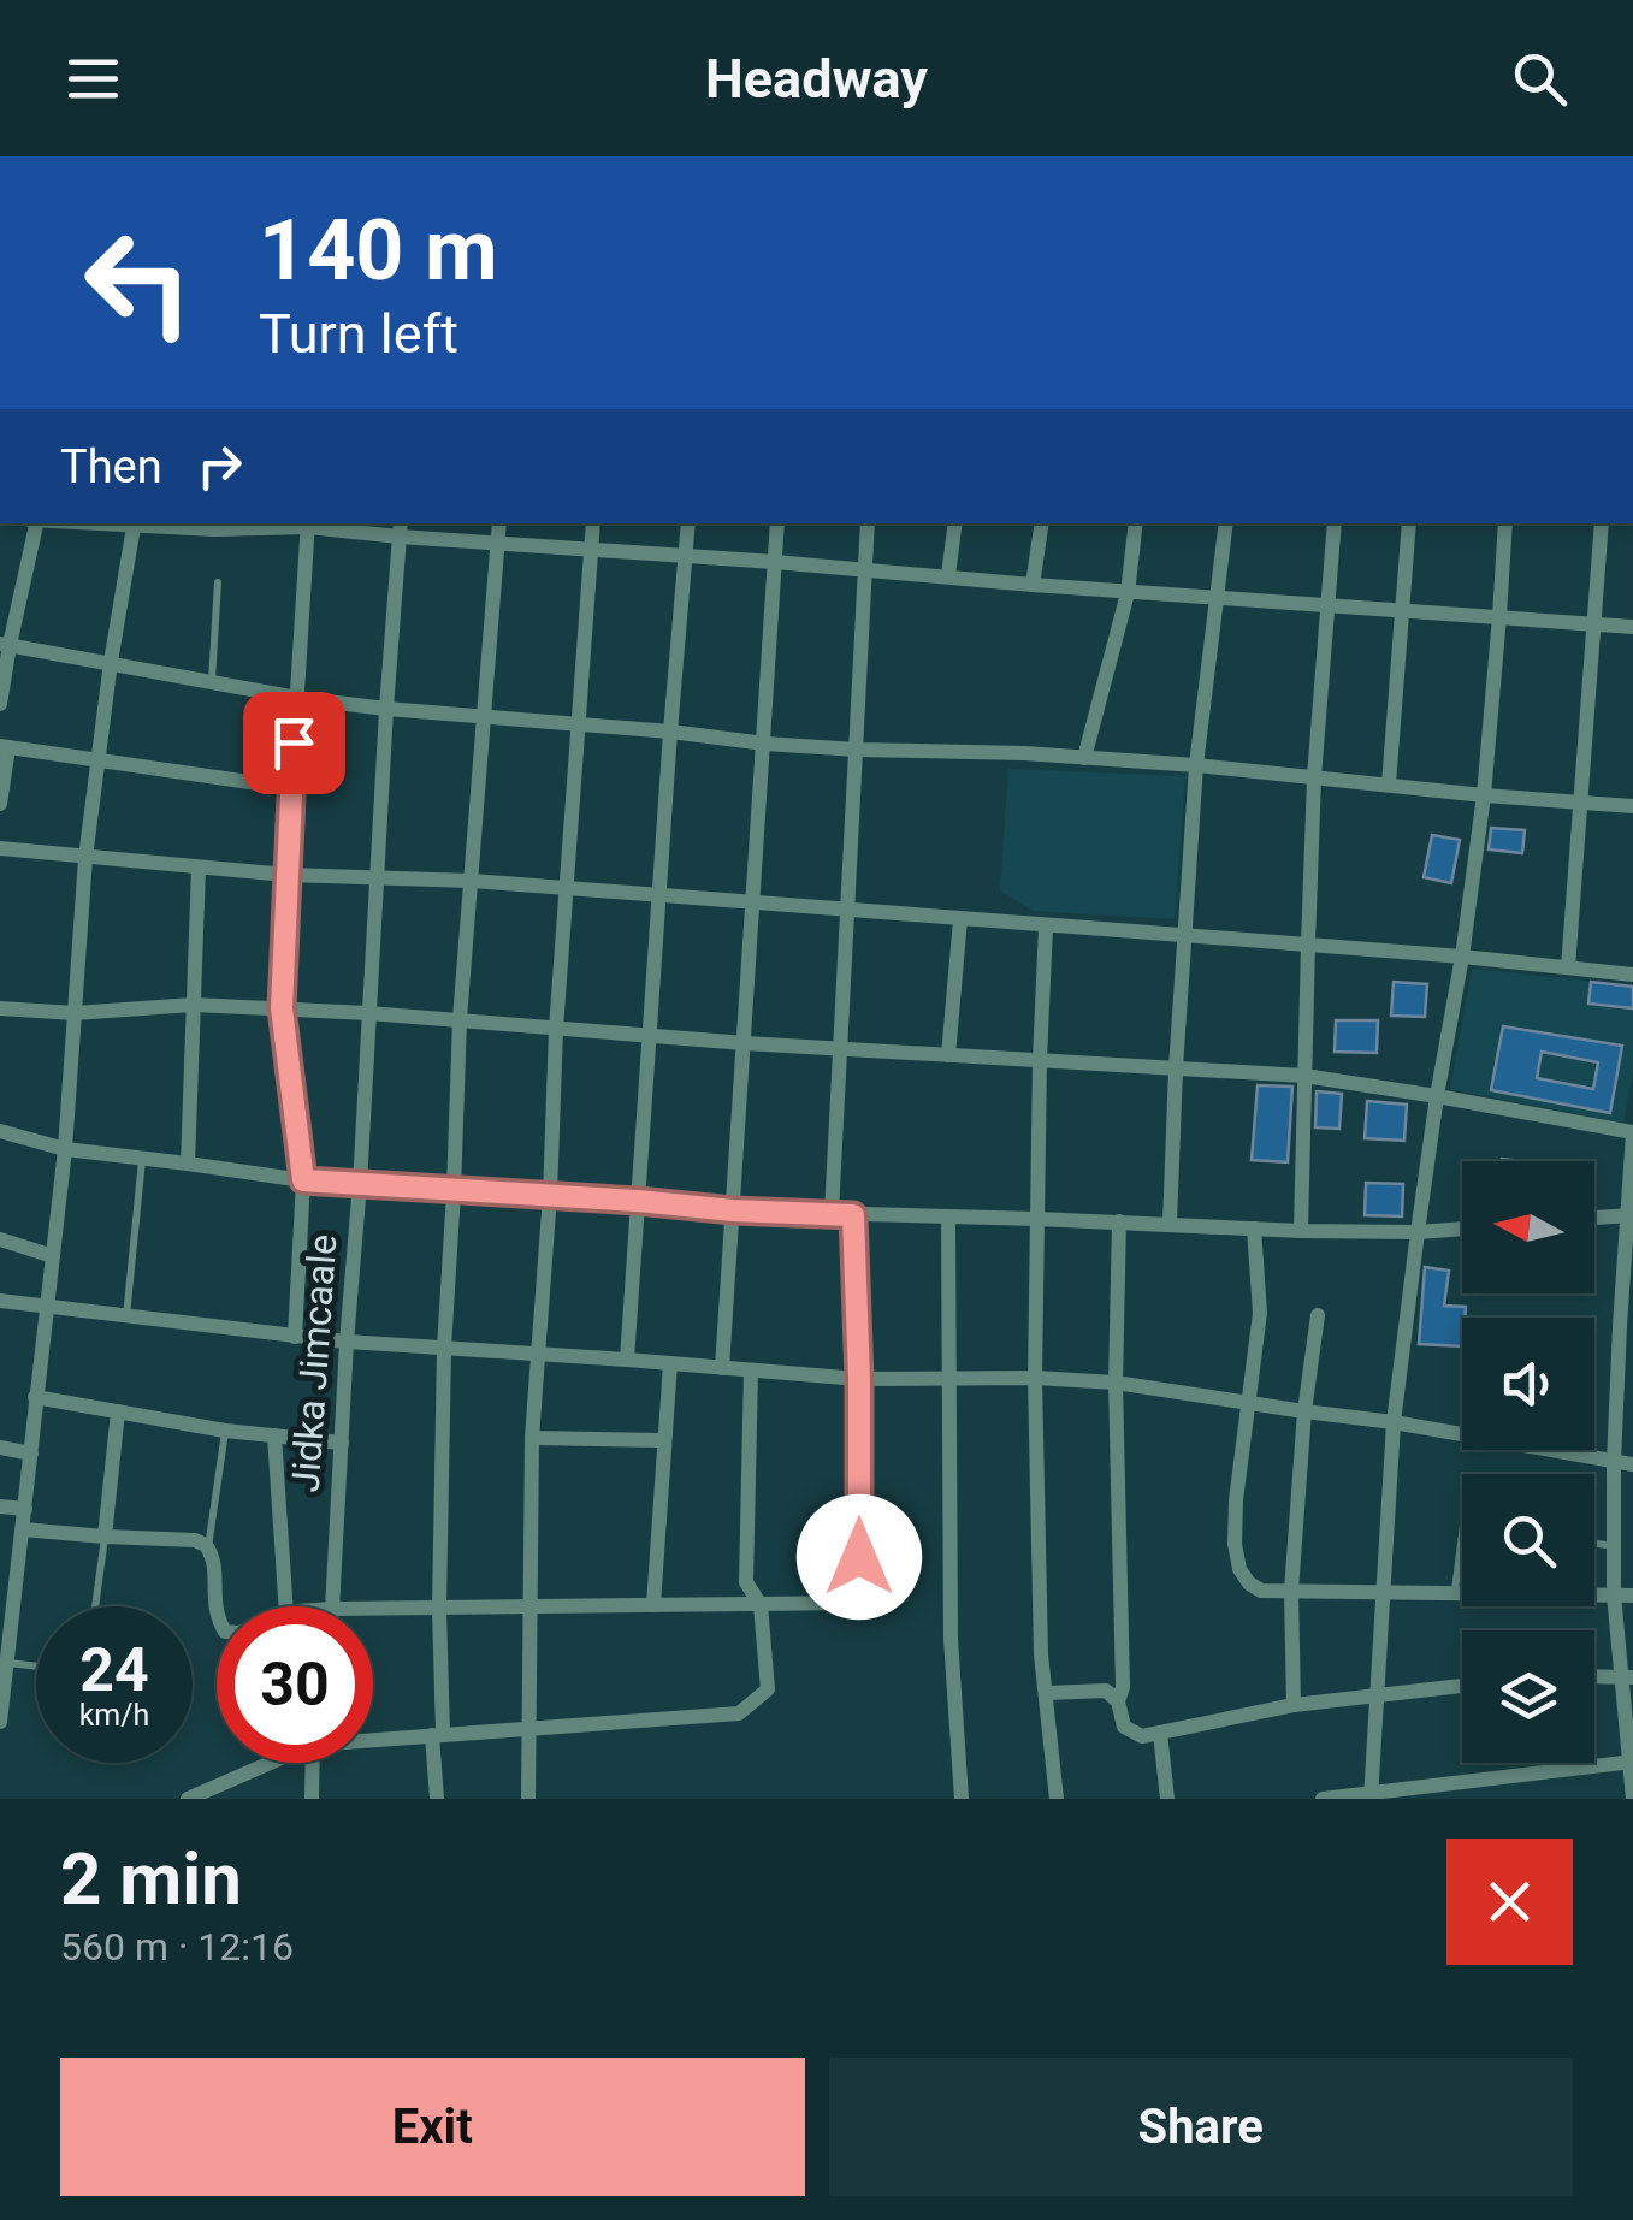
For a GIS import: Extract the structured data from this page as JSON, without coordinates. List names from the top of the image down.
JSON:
{
  "streets": {
    "street": ["Jidka Jimcaale"]
  },
  "north": "left",
  "page": {
    "header": "Headway",
    "turn": ["140 m", "Turn left"],
    "then": "Then",
    "speed": "24 km/h",
    "limit": "30",
    "heading": ["2 min", "560 m · 12:16"],
    "buttons": ["Exit", "Share"]
  }
}
